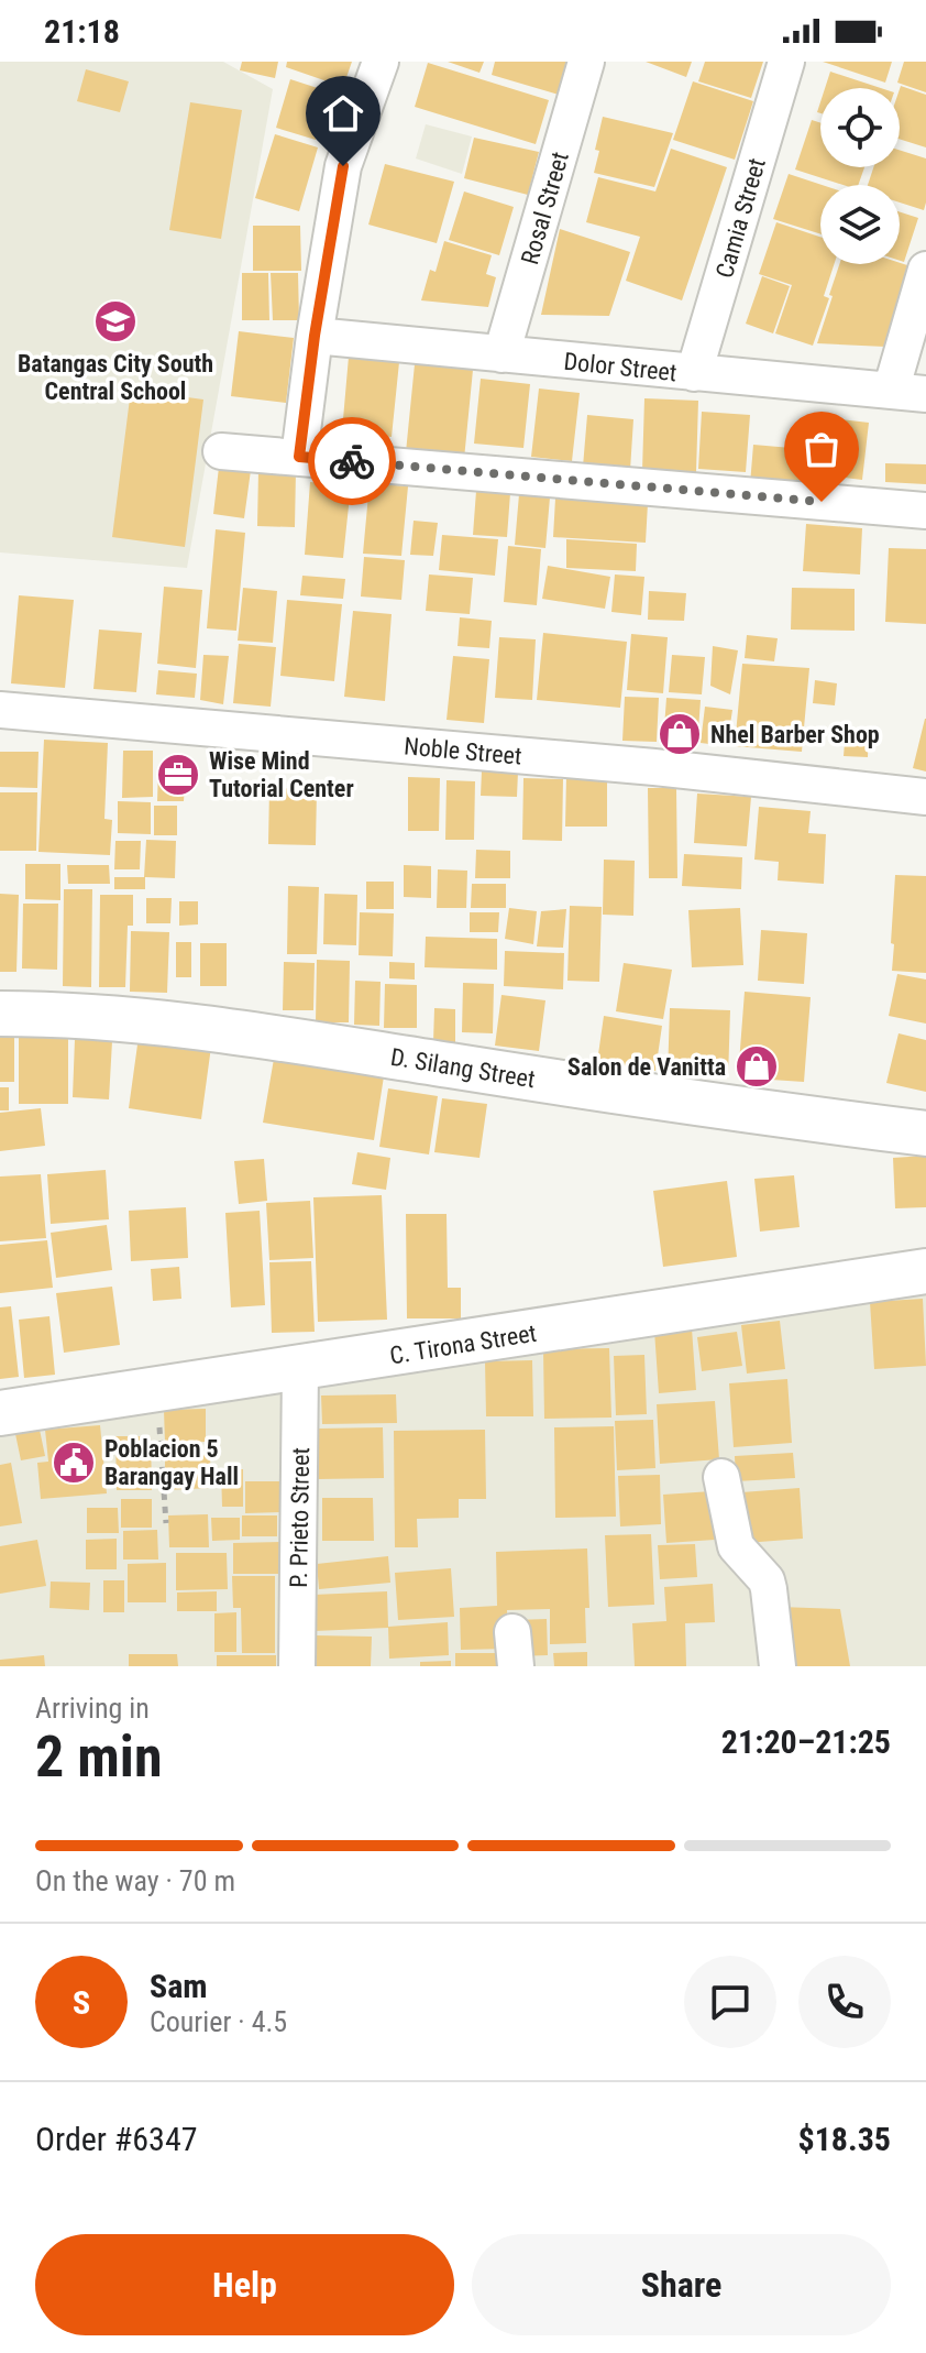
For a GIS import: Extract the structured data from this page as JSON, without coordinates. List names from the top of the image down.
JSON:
{
  "streets": {
    "main road": ["D. Silang Street", "C. Tirona Street"],
    "street": [
      "Rosal Street",
      "Camia Street",
      "Dolor Street",
      "Noble Street",
      "P. Prieto Street"
    ]
  },
  "crossings": [
    ["Rosal Street", "Dolor Street"],
    ["Camia Street", "Dolor Street"],
    ["C. Tirona Street", "P. Prieto Street"]
  ],
  "places": {
    "school or university": ["Batangas City South Central School"],
    "shop": ["Nhel Barber Shop", "Salon de Vanitta"],
    "office": ["Wise Mind Tutorial Center"],
    "public building": ["Poblacion 5 Barangay Hall"]
  },
  "page": {
    "status": "21:18",
    "heading": ["2 min", "Arriving in", "21:20–21:25"],
    "panel": [
      "Sam",
      "Courier · 4.5",
      "Order #6347",
      "$18.35"
    ],
    "bar": "On the way · 70 m",
    "round": "S",
    "buttons": ["Help", "Share"]
  }
}
